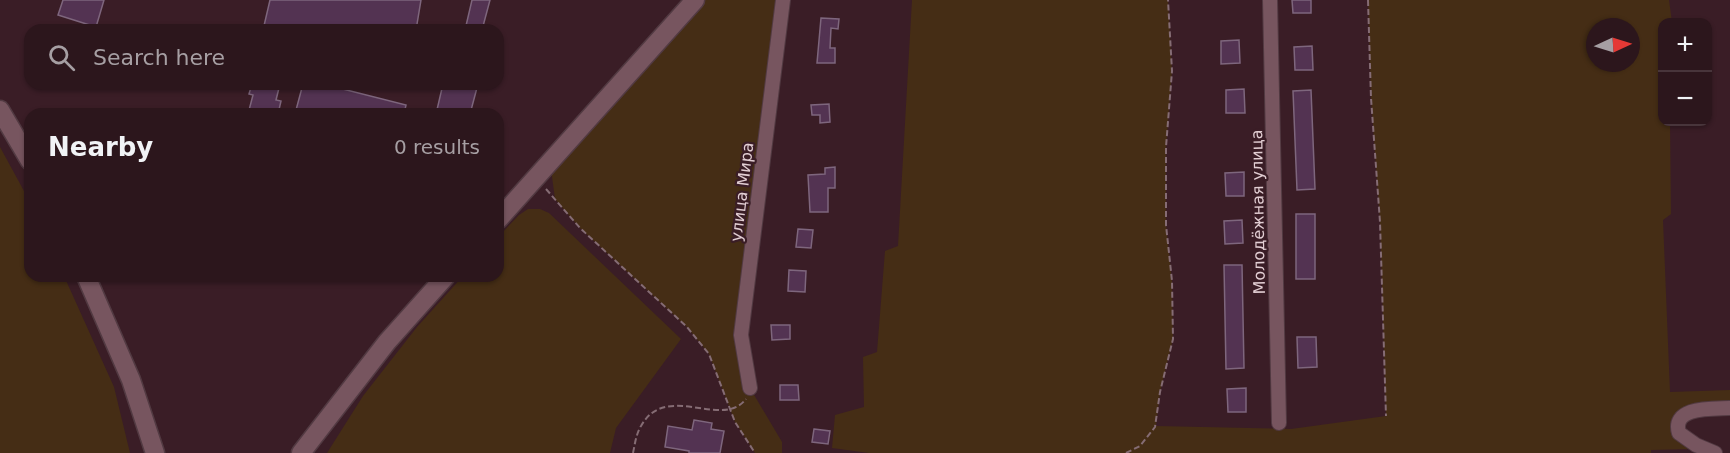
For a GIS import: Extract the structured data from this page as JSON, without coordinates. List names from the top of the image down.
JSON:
{
  "streets": {
    "street": ["улица Мира", "Молодёжная улица"]
  },
  "north": "right",
  "page": {
    "map_buttons": ["+", "−"],
    "search": "Search here",
    "heading": ["Nearby", "0 results"]
  }
}
